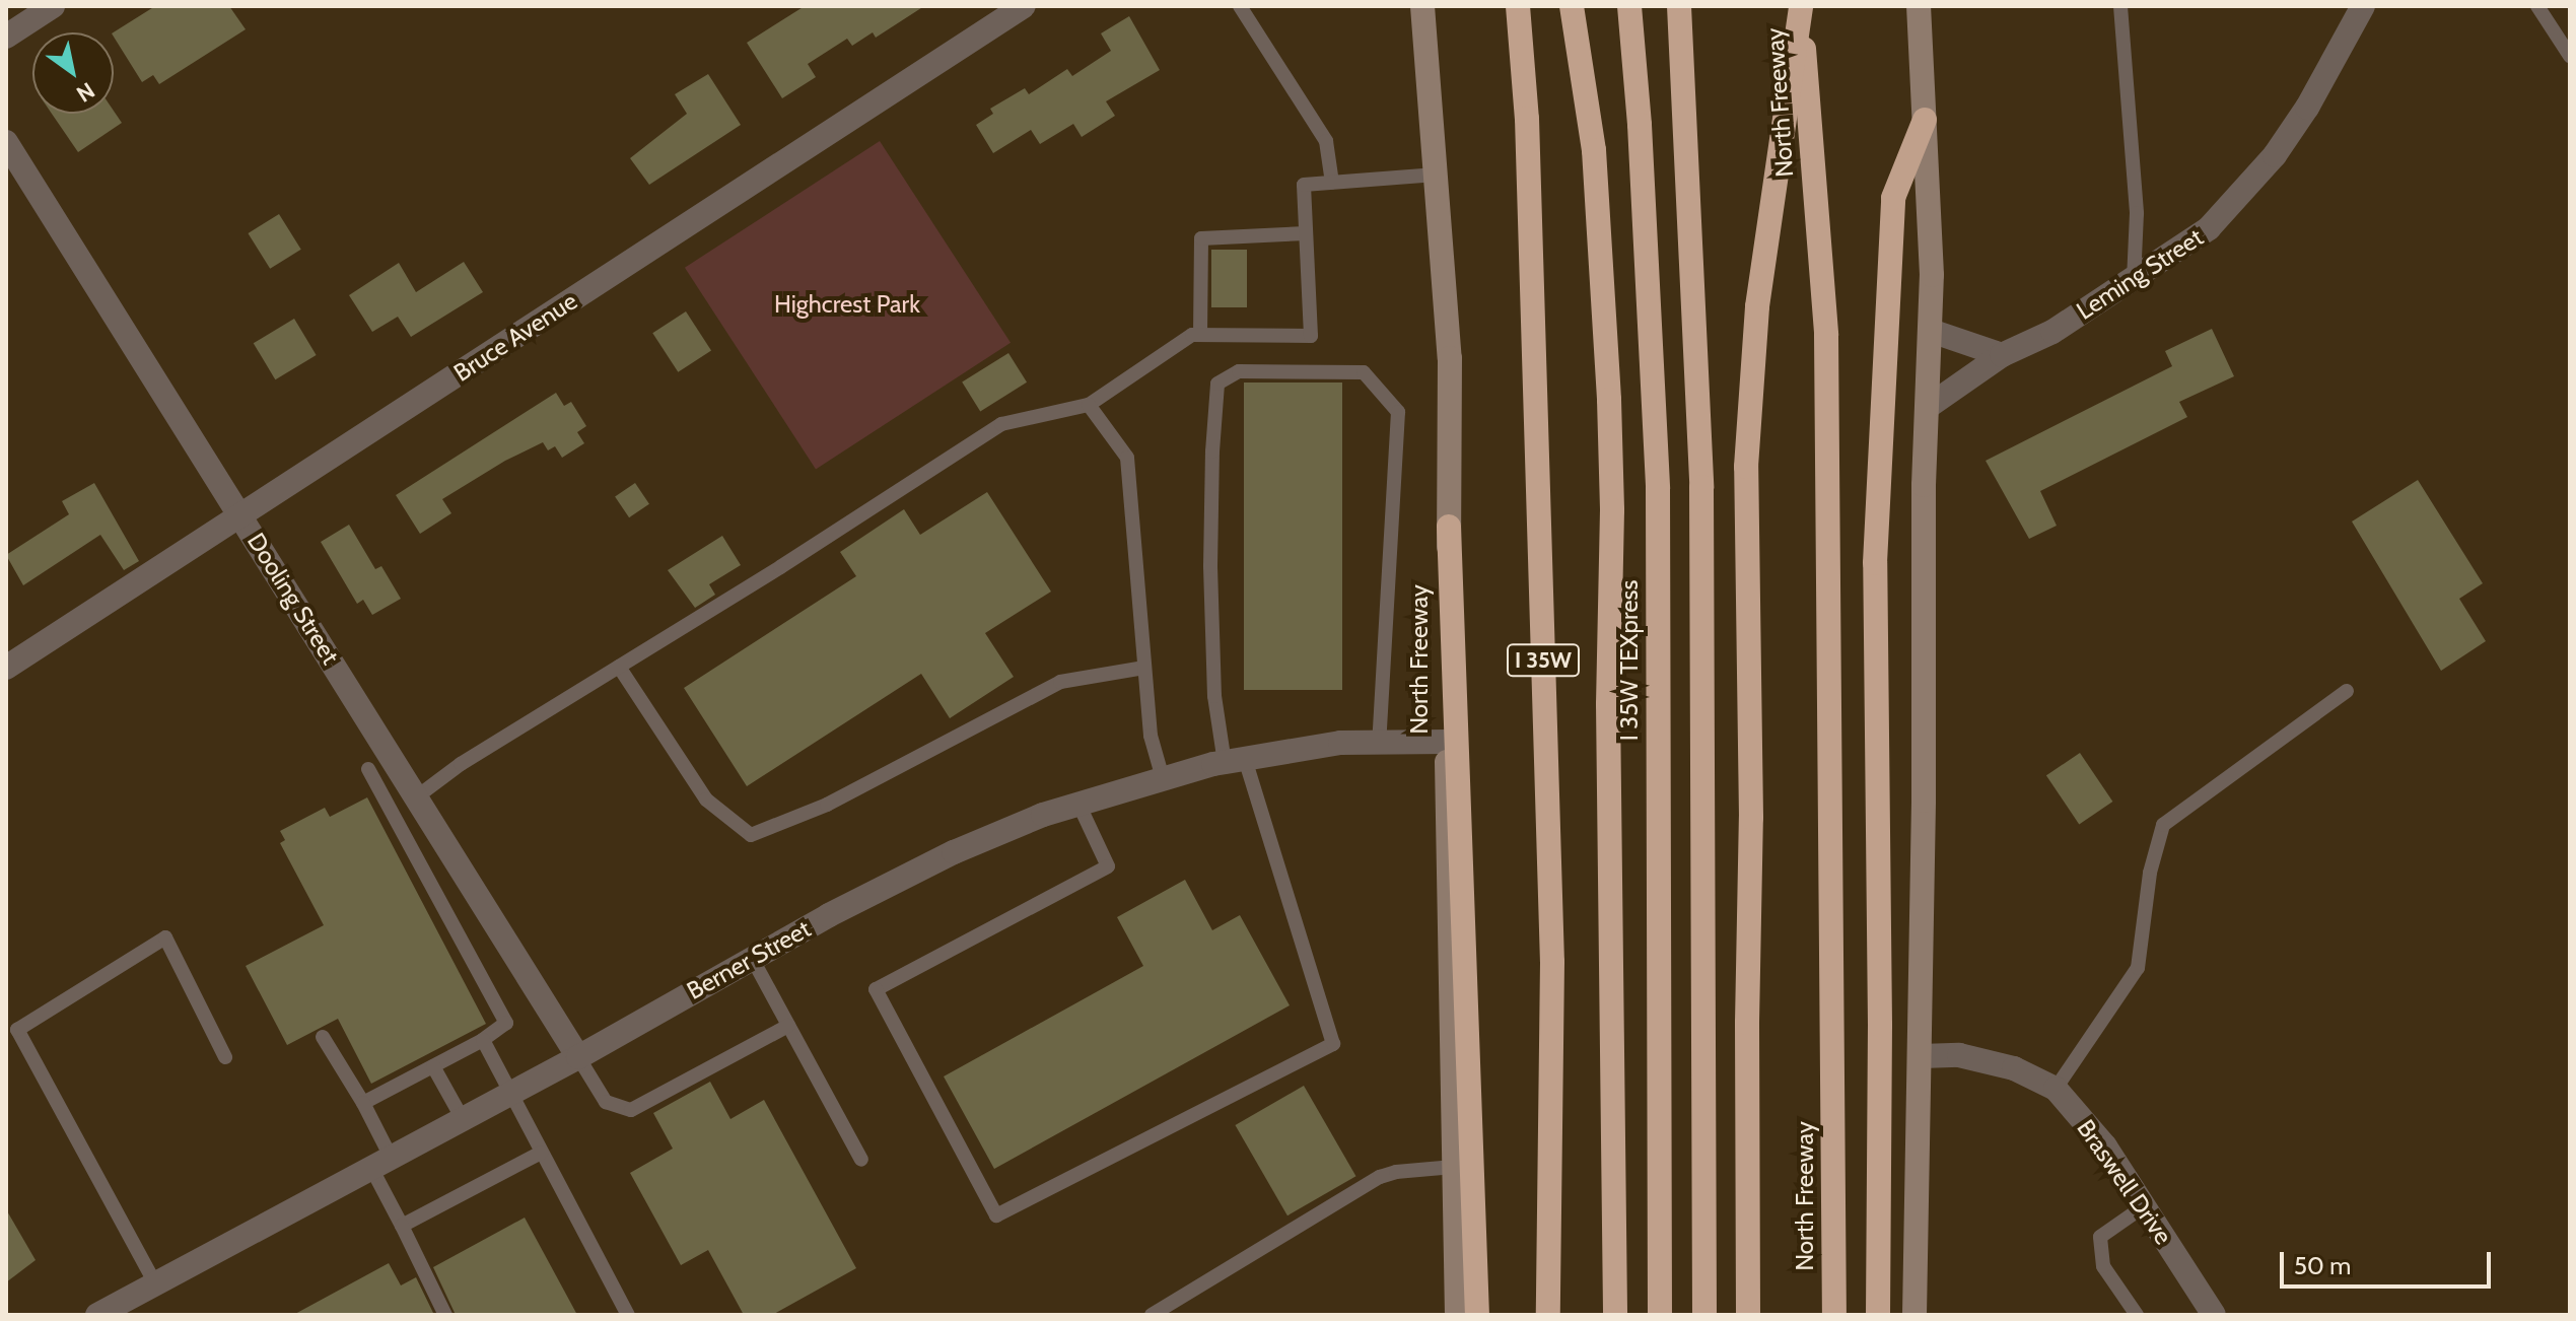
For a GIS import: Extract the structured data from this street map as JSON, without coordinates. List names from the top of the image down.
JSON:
{
  "streets": {
    "highway": ["North Freeway", "I 35W", "I 35W TEXpress"],
    "street": [
      "Leming Street",
      "Bruce Avenue",
      "Dooling Street",
      "Berner Street",
      "Braswell Drive"
    ]
  },
  "crossings": [
    ["North Freeway", "Berner Street"],
    ["Bruce Avenue", "Dooling Street"],
    ["Dooling Street", "Berner Street"]
  ],
  "parks": ["Highcrest Park"],
  "scale_bar": "50 m",
  "north": "bottom right"
}
